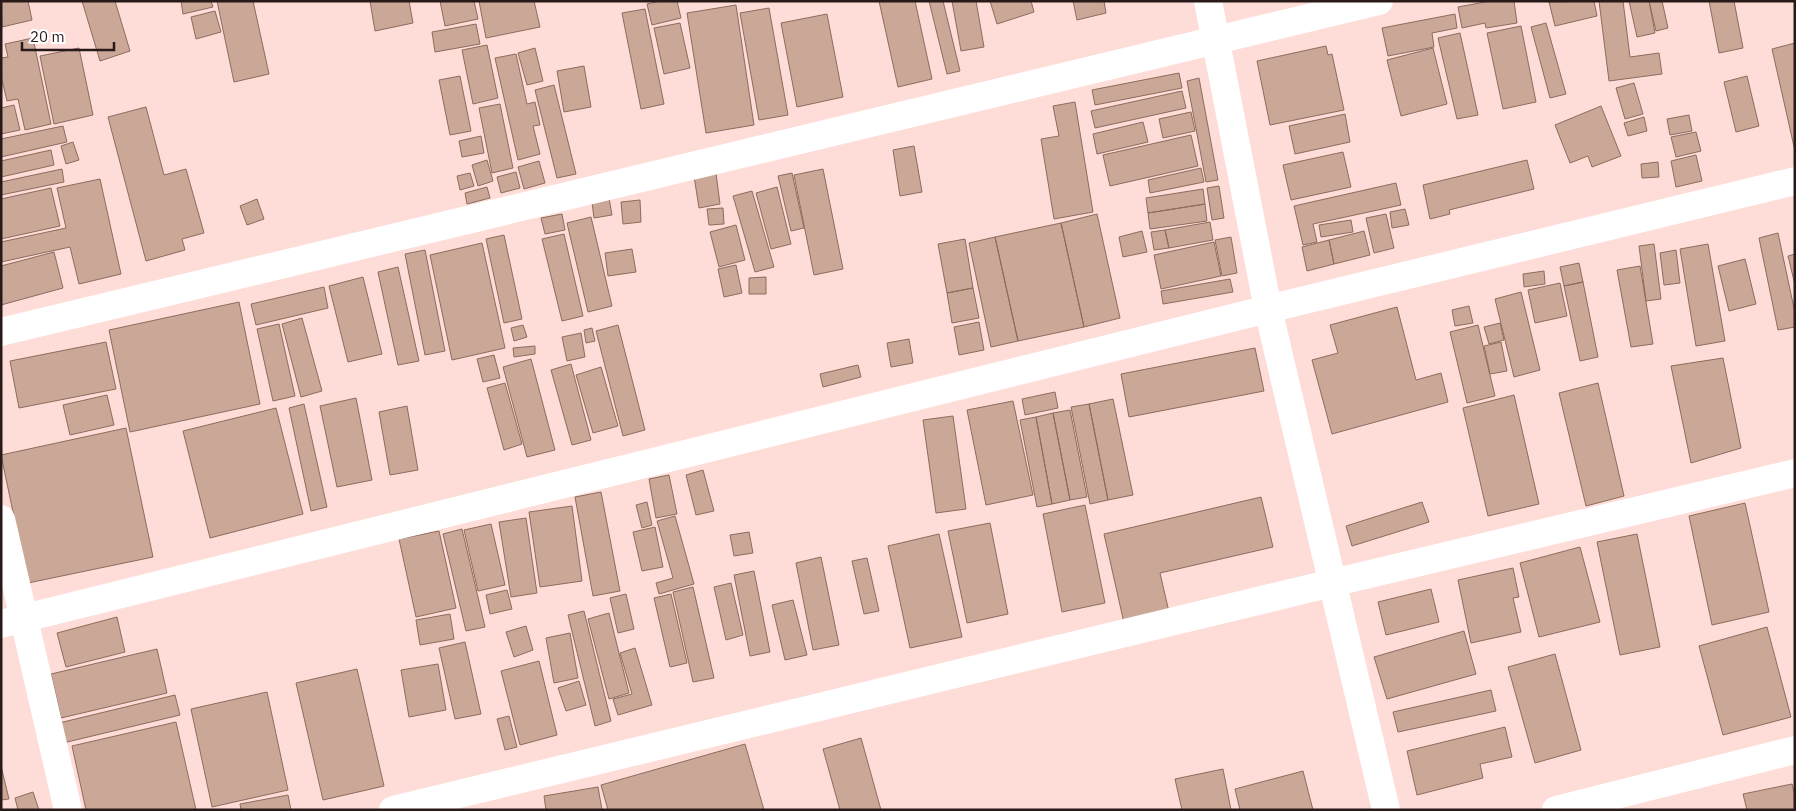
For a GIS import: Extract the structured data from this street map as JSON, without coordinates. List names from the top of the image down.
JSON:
{
  "scale_bar": "20 m"
}
